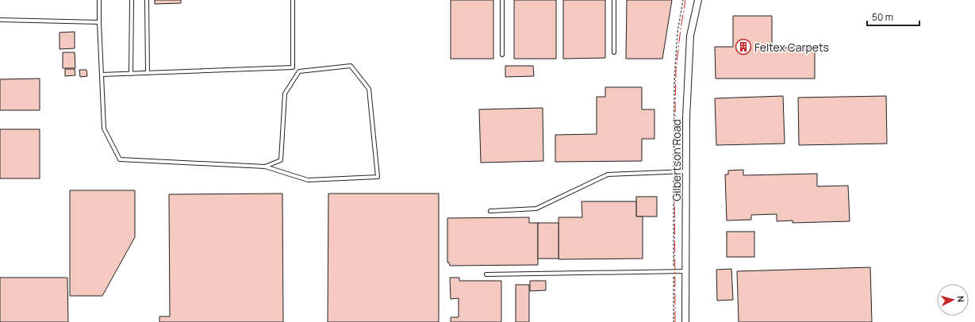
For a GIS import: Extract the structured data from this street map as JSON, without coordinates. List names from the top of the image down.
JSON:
{
  "streets": {
    "street": ["Gilbertson Road"]
  },
  "places": {
    "building": ["Feltex Carpets"]
  },
  "scale_bar": "50 m",
  "north": "right"
}
